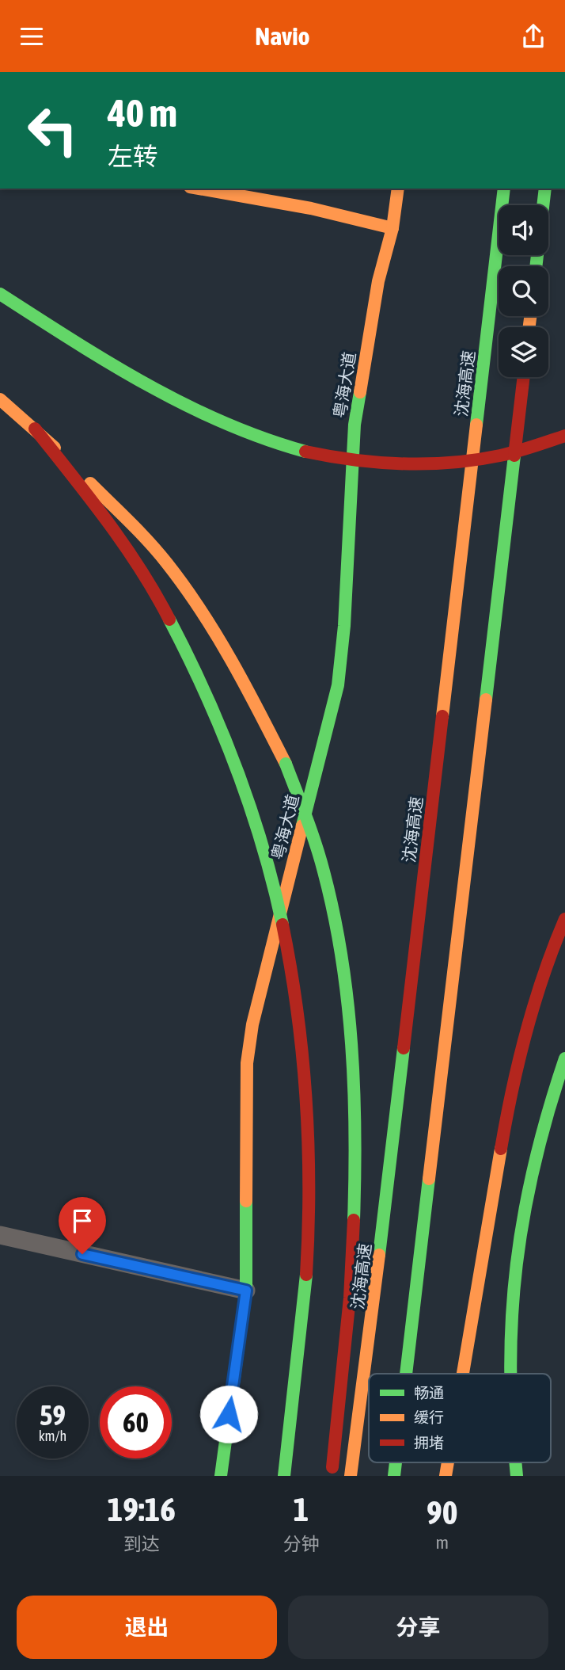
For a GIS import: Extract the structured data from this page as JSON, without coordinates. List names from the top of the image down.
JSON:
{
  "streets": {
    "main road": ["沈海高速", "粤海大道"]
  },
  "legend": ["畅通", "缓行", "拥堵"],
  "page": {
    "header": "Navio",
    "turn": ["40 m", "左转"],
    "speed": "59 km/h",
    "limit": "60",
    "eta": [
      "19:16",
      "到达",
      "1",
      "分钟",
      "90",
      "m"
    ],
    "buttons": ["退出", "分享"]
  }
}
